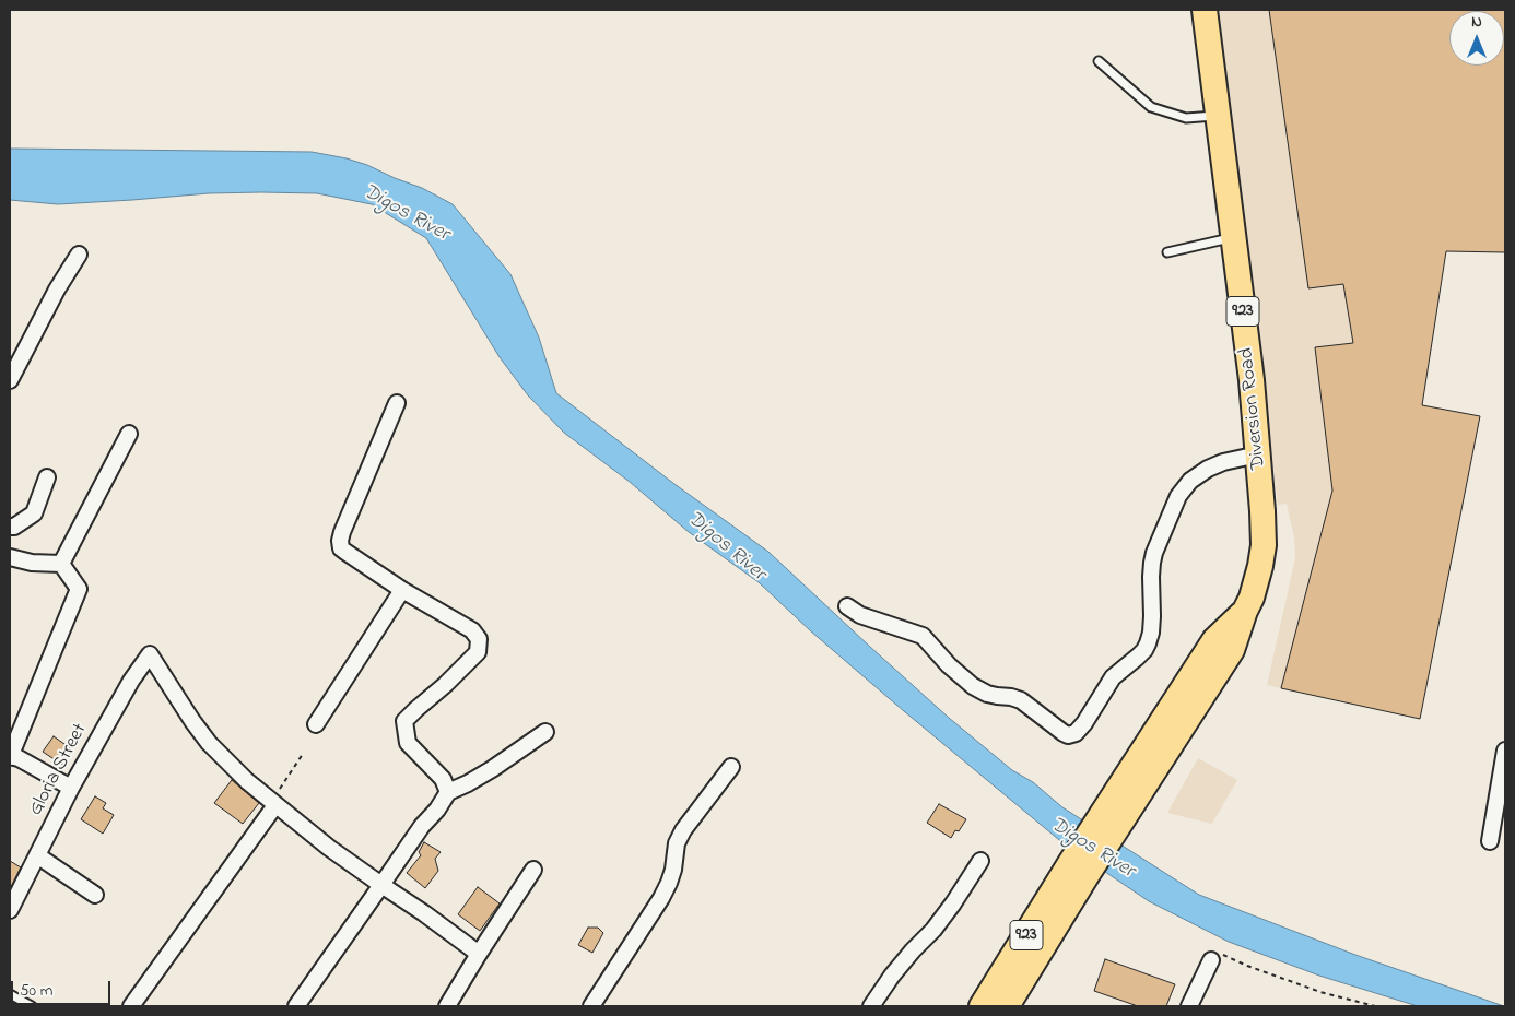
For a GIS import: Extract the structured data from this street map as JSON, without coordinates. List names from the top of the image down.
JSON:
{
  "streets": {
    "highway": ["923", "Diversion Road"],
    "street": ["Gloria Street"]
  },
  "water": ["Digos River"],
  "scale_bar": "50 m",
  "north": "top"
}
